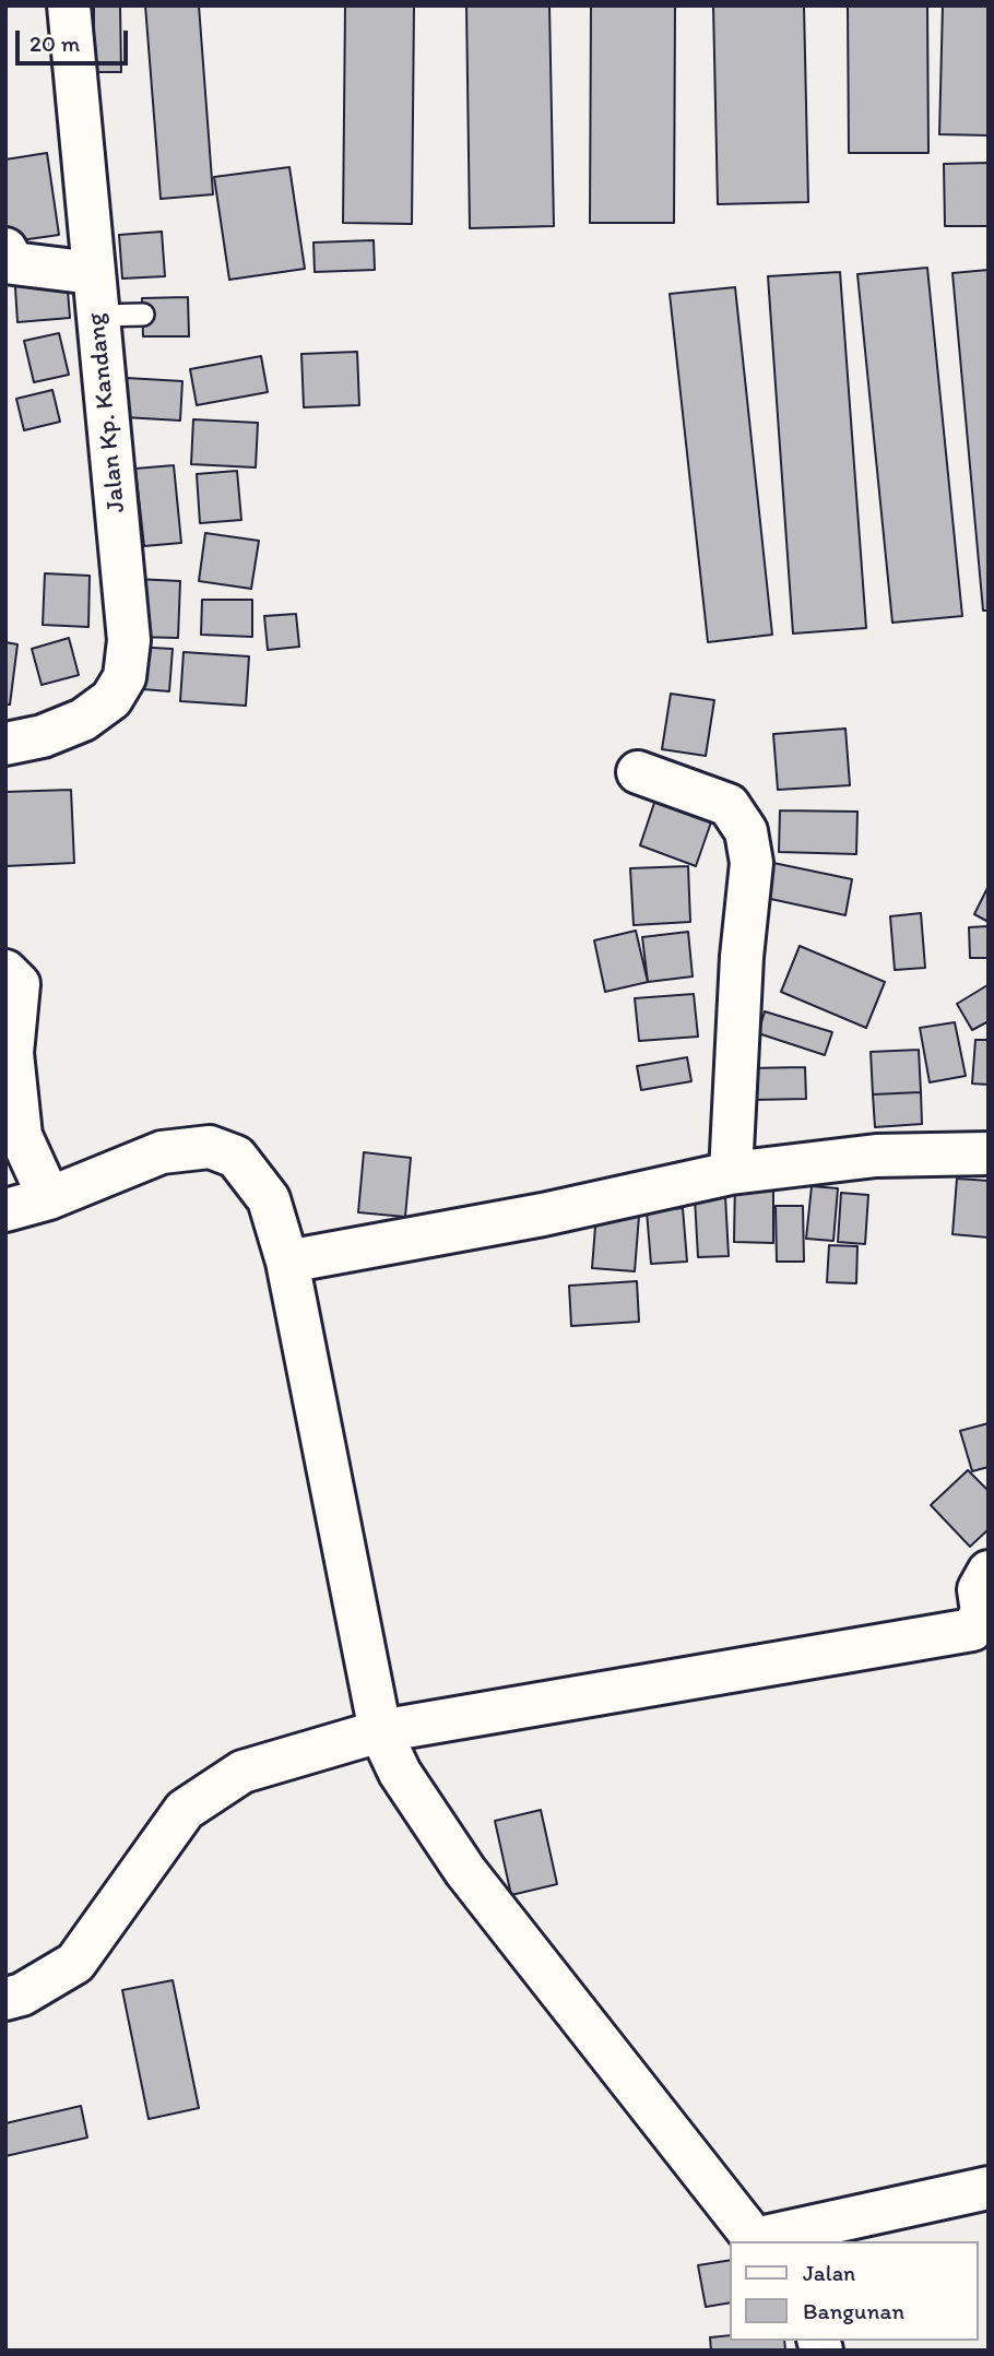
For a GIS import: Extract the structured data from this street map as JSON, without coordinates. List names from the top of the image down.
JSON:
{
  "streets": {
    "street": ["Jalan Kp. Kandang"]
  },
  "legend": ["Jalan", "Bangunan"],
  "scale_bar": "20 m"
}
